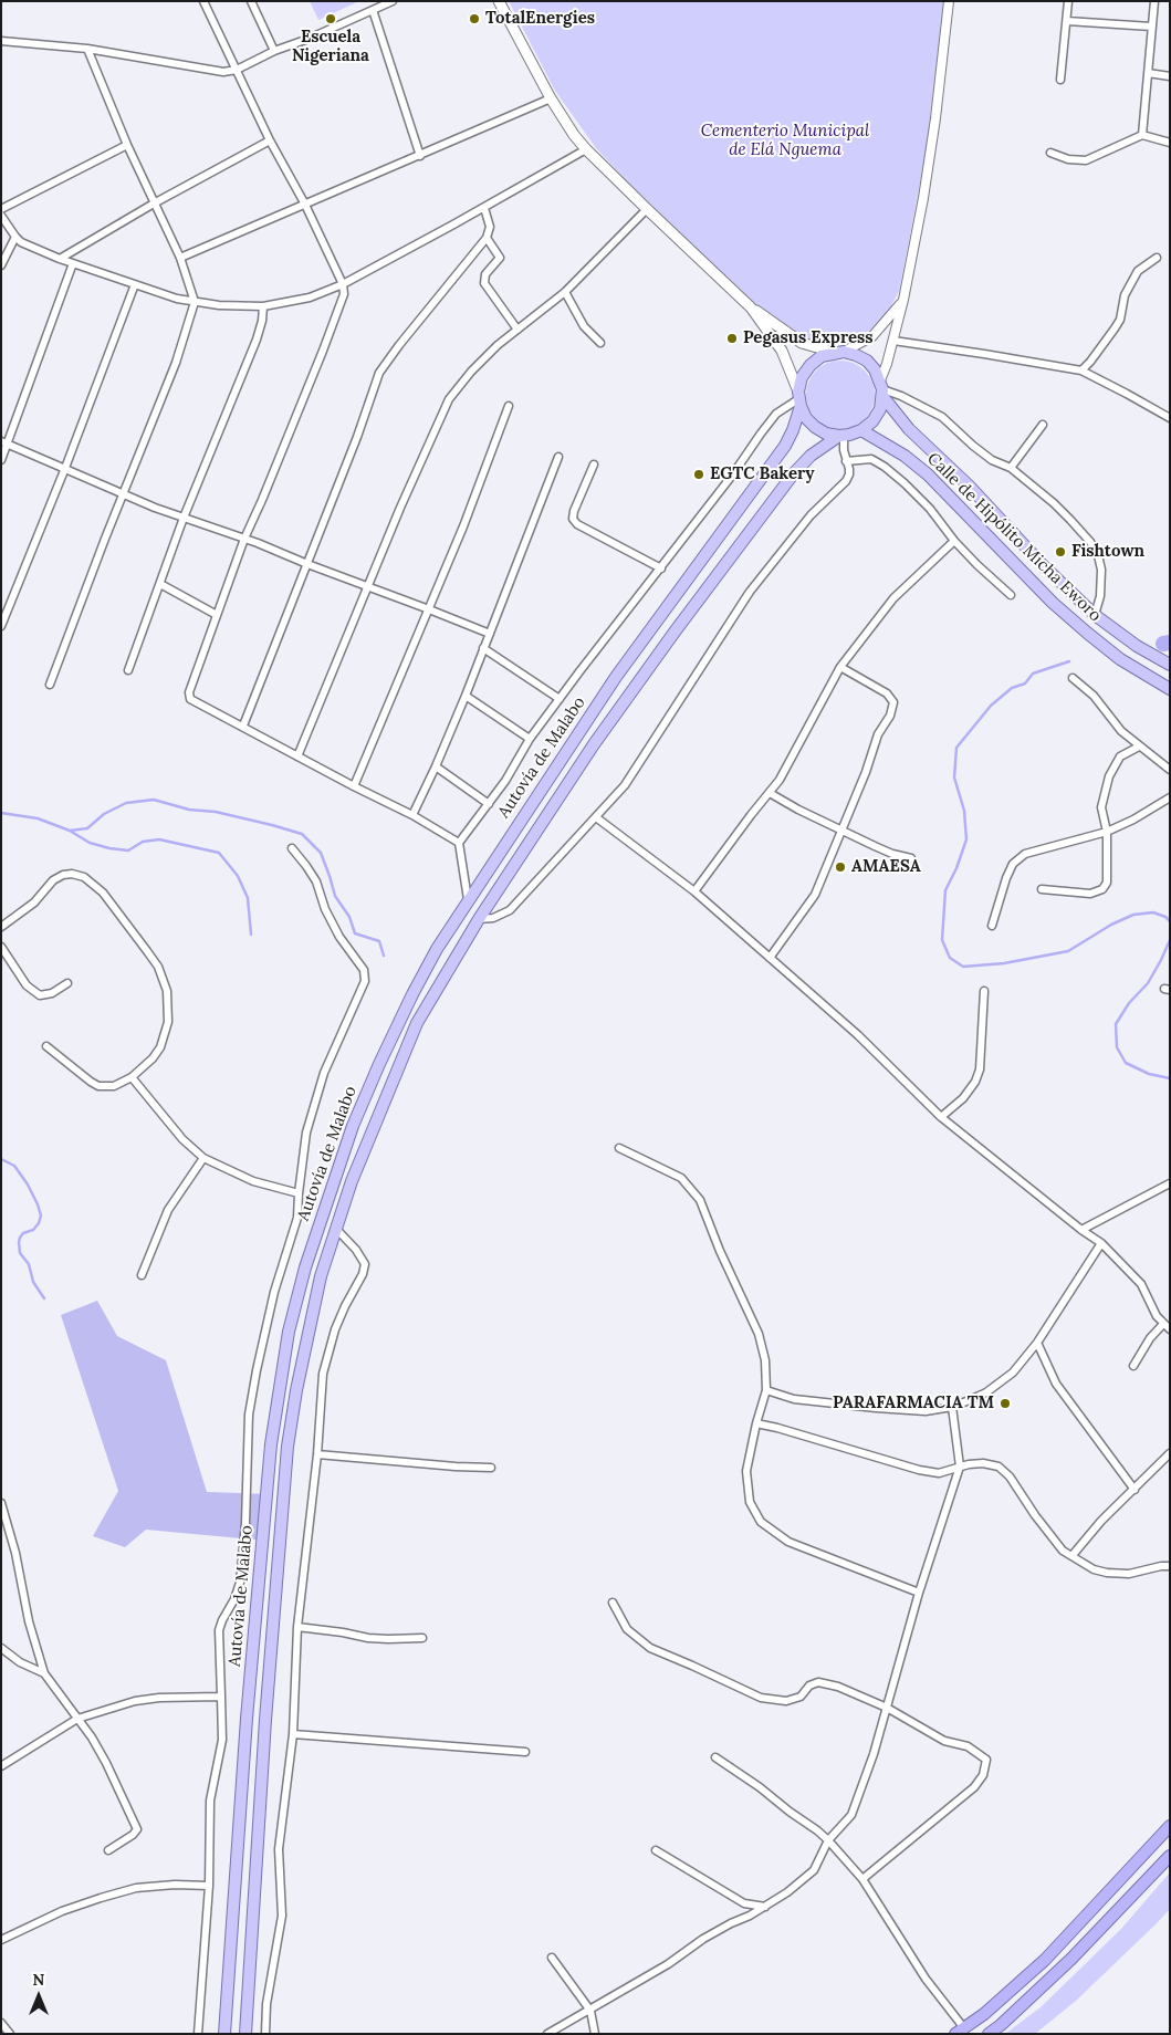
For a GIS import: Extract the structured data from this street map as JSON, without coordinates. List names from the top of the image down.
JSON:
{
  "streets": {
    "main road": ["Calle de Hipólito Micha Eworo", "Autovía de Malabo"]
  },
  "crossings": [
    ["Calle de Hipólito Micha Eworo", "Autovía de Malabo"]
  ],
  "parks": ["Cementerio Municipal de Elá Nguema"],
  "places": [
    "Escuela Nigeriana",
    "TotalEnergies",
    "Pegasus Express",
    "EGTC Bakery",
    "Fishtown",
    "AMAESA",
    "PARAFARMACIA TM"
  ],
  "north": "top"
}
